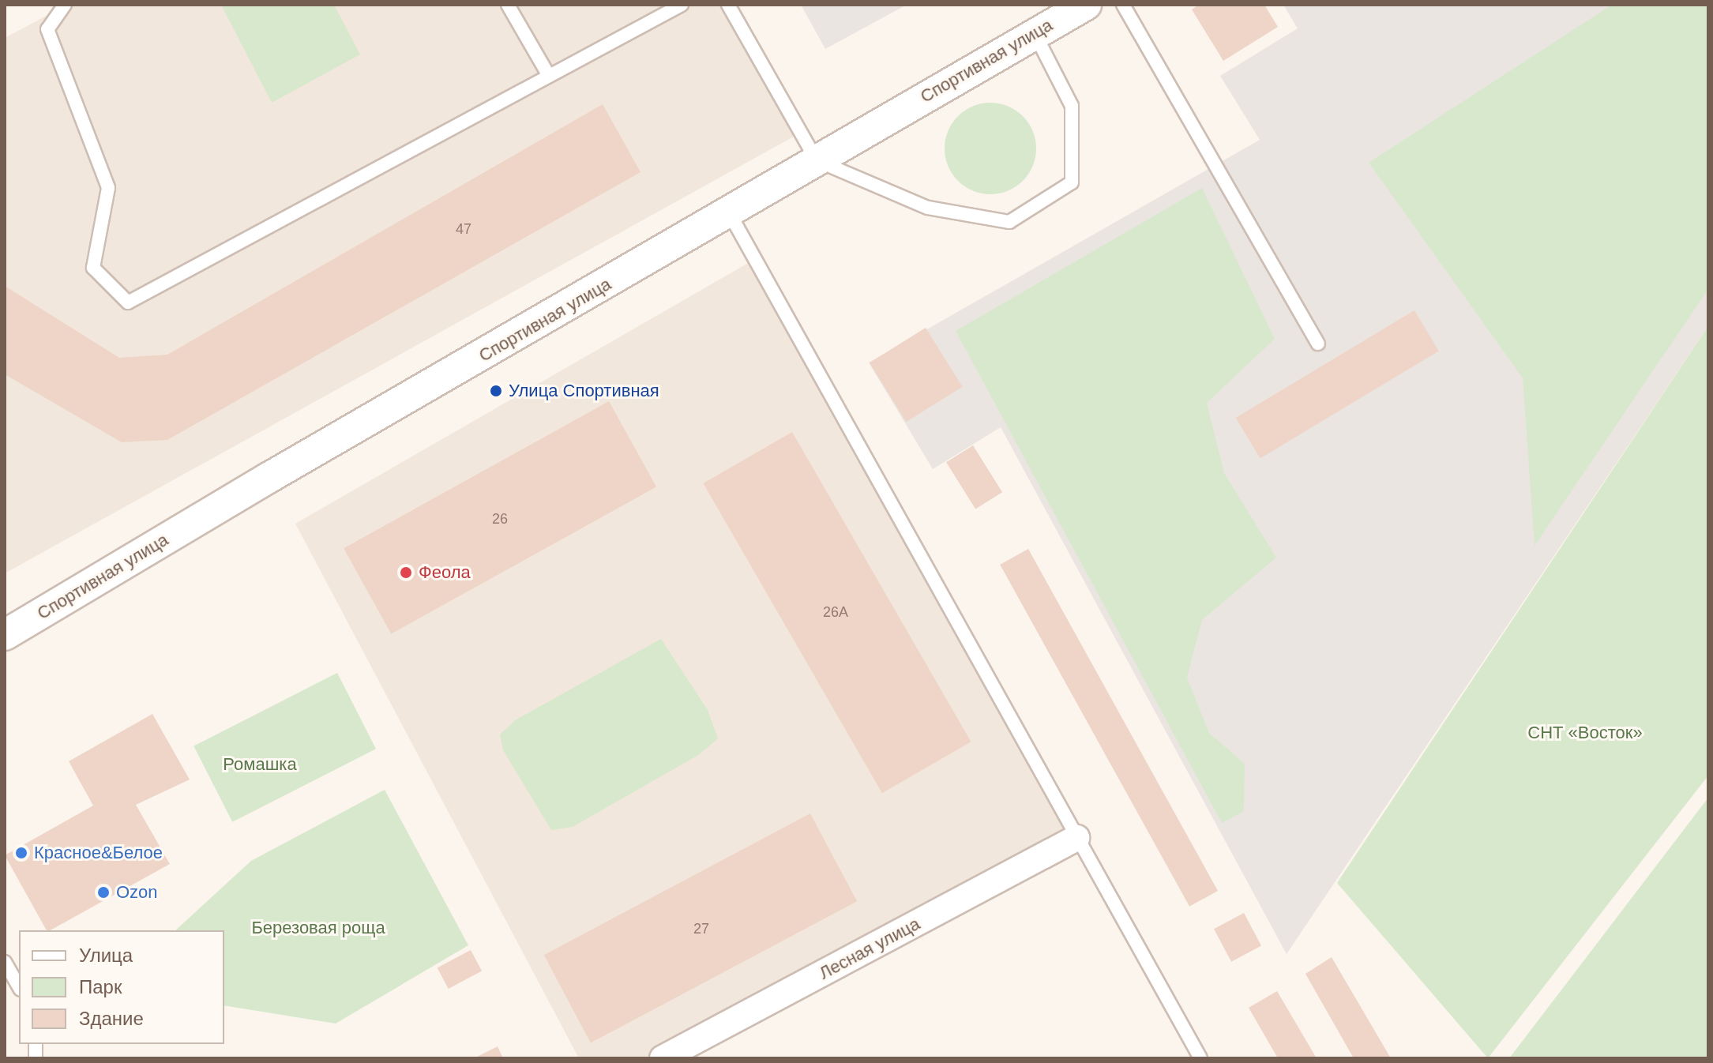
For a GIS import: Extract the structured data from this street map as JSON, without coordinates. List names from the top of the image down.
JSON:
{
  "streets": {
    "street": ["Спортивная улица", "Лесная улица"]
  },
  "parks": ["СНТ «Восток»", "Ромашка", "Березовая роща"],
  "places": [
    "Улица Спортивная",
    "Феола",
    "Красное&Белое",
    "Ozon"
  ],
  "house_numbers": [
    "47",
    "26",
    "26А",
    "27"
  ],
  "legend": ["Улица", "Парк", "Здание"]
}
